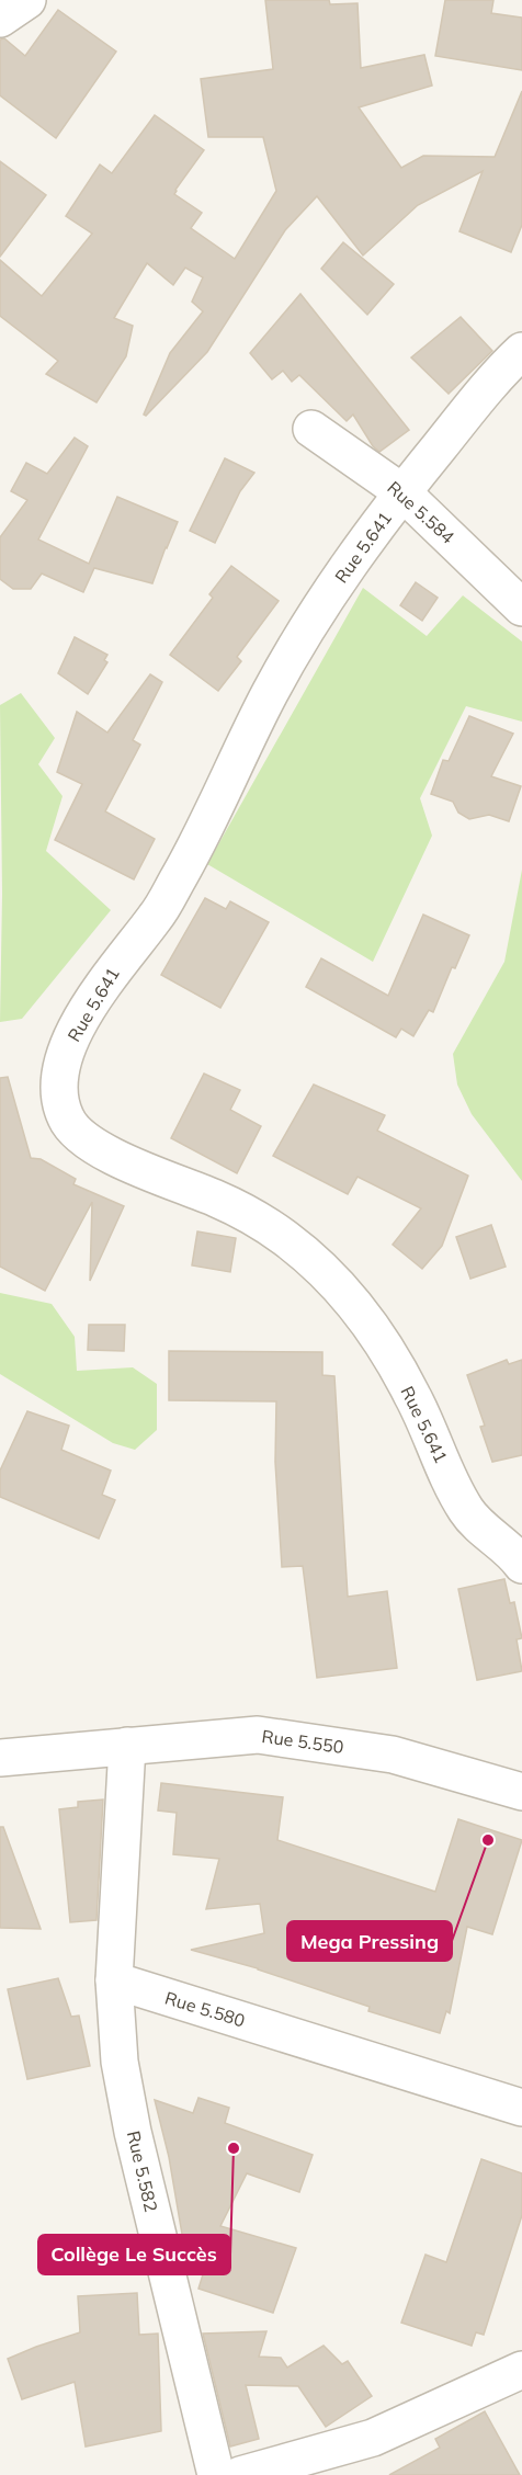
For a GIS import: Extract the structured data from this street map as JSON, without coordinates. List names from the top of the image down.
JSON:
{
  "streets": {
    "street": [
      "Rue 5.584",
      "Rue 5.641",
      "Rue 5.550",
      "Rue 5.580",
      "Rue 5.582"
    ]
  },
  "crossings": [
    ["Rue 5.584", "Rue 5.641"],
    ["Rue 5.580", "Rue 5.582"]
  ],
  "places": ["Mega Pressing", "Collège Le Succès"]
}
